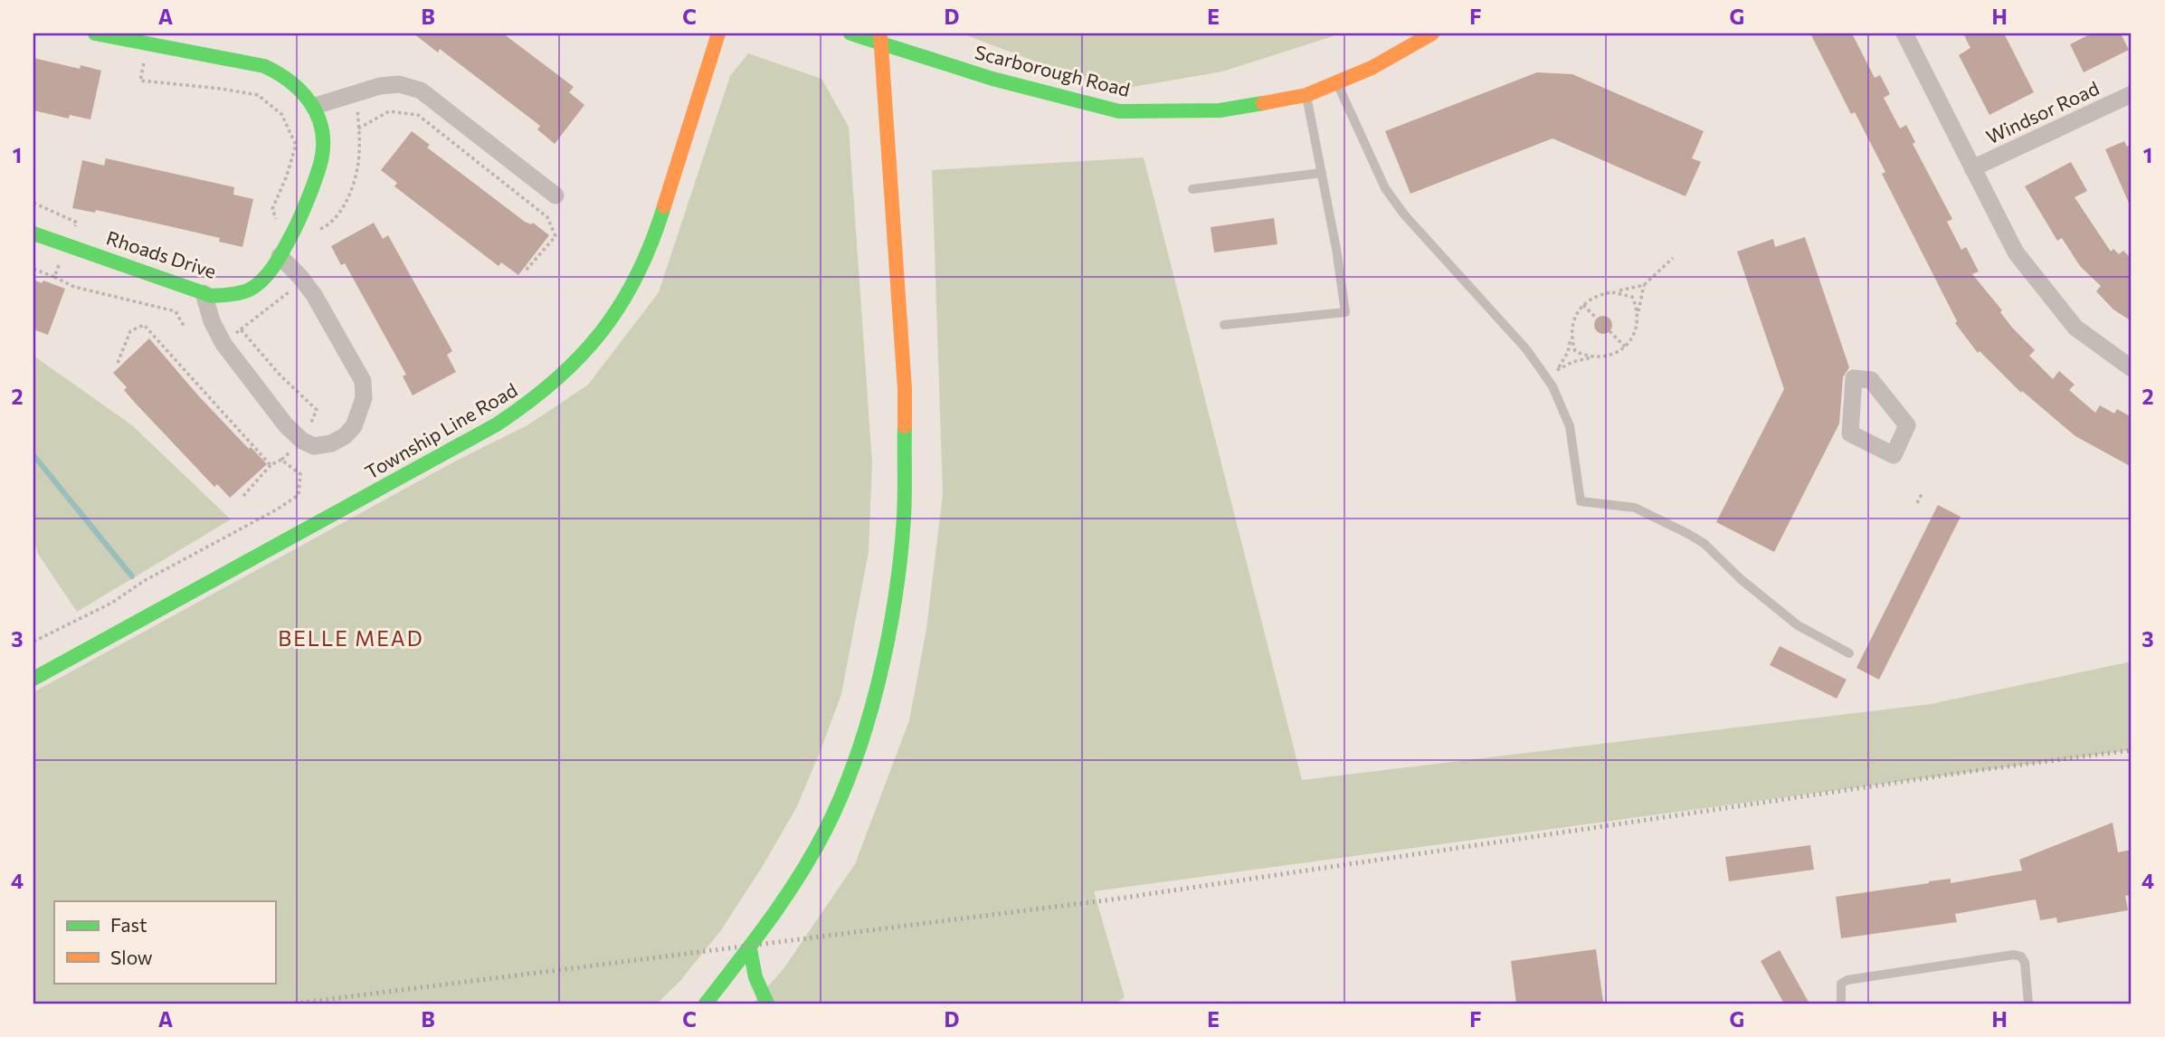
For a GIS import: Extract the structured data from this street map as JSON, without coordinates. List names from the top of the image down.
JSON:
{
  "streets": {
    "main road": ["Scarborough Road", "Rhoads Drive", "Township Line Road"],
    "street": ["Windsor Road"]
  },
  "districts": ["BELLE MEAD"],
  "legend": ["Fast", "Slow"],
  "grid": {
    "columns": [
      "A",
      "B",
      "C",
      "D",
      "E",
      "F",
      "G",
      "H"
    ],
    "rows": [
      "1",
      "2",
      "3",
      "4"
    ]
  }
}
